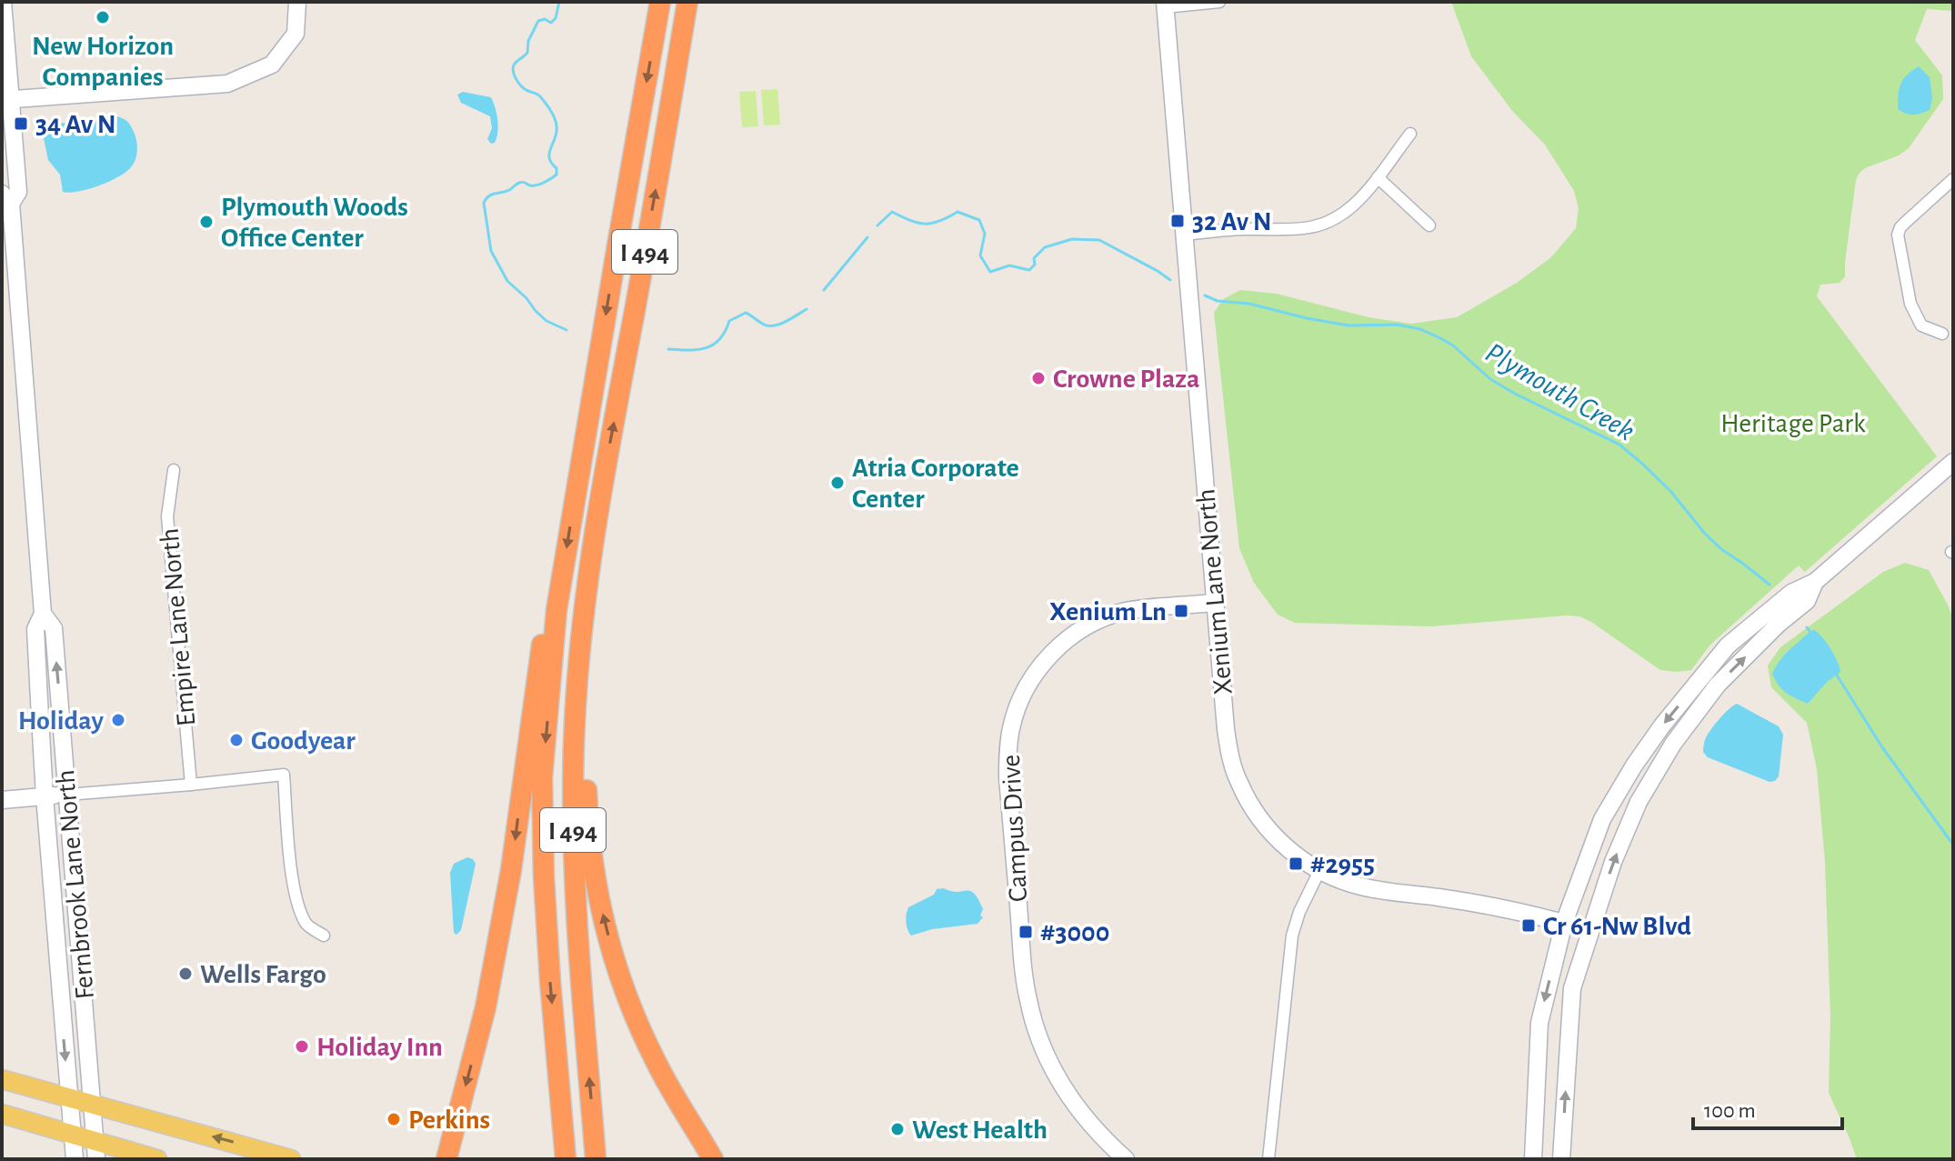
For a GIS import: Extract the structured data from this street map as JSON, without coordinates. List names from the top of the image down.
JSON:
{
  "streets": {
    "highway": ["I 494"],
    "street": [
      "Xenium Lane North",
      "Empire Lane North",
      "Campus Drive",
      "Fernbrook Lane North"
    ]
  },
  "crossings": [
    ["Xenium Lane North", "Campus Drive"]
  ],
  "water": ["Plymouth Creek"],
  "parks": ["Heritage Park"],
  "places": {
    "other": [
      "New Horizon Companies",
      "Plymouth Woods Office Center",
      "Crowne Plaza",
      "Atria Corporate Center",
      "Holiday",
      "Goodyear",
      "Wells Fargo",
      "Holiday Inn",
      "Perkins",
      "West Health"
    ],
    "transit": [
      "34 Av N",
      "32 Av N",
      "Xenium Ln",
      "#2955",
      "Cr 61-Nw Blvd",
      "#3000"
    ]
  },
  "scale_bar": "100 m"
}
